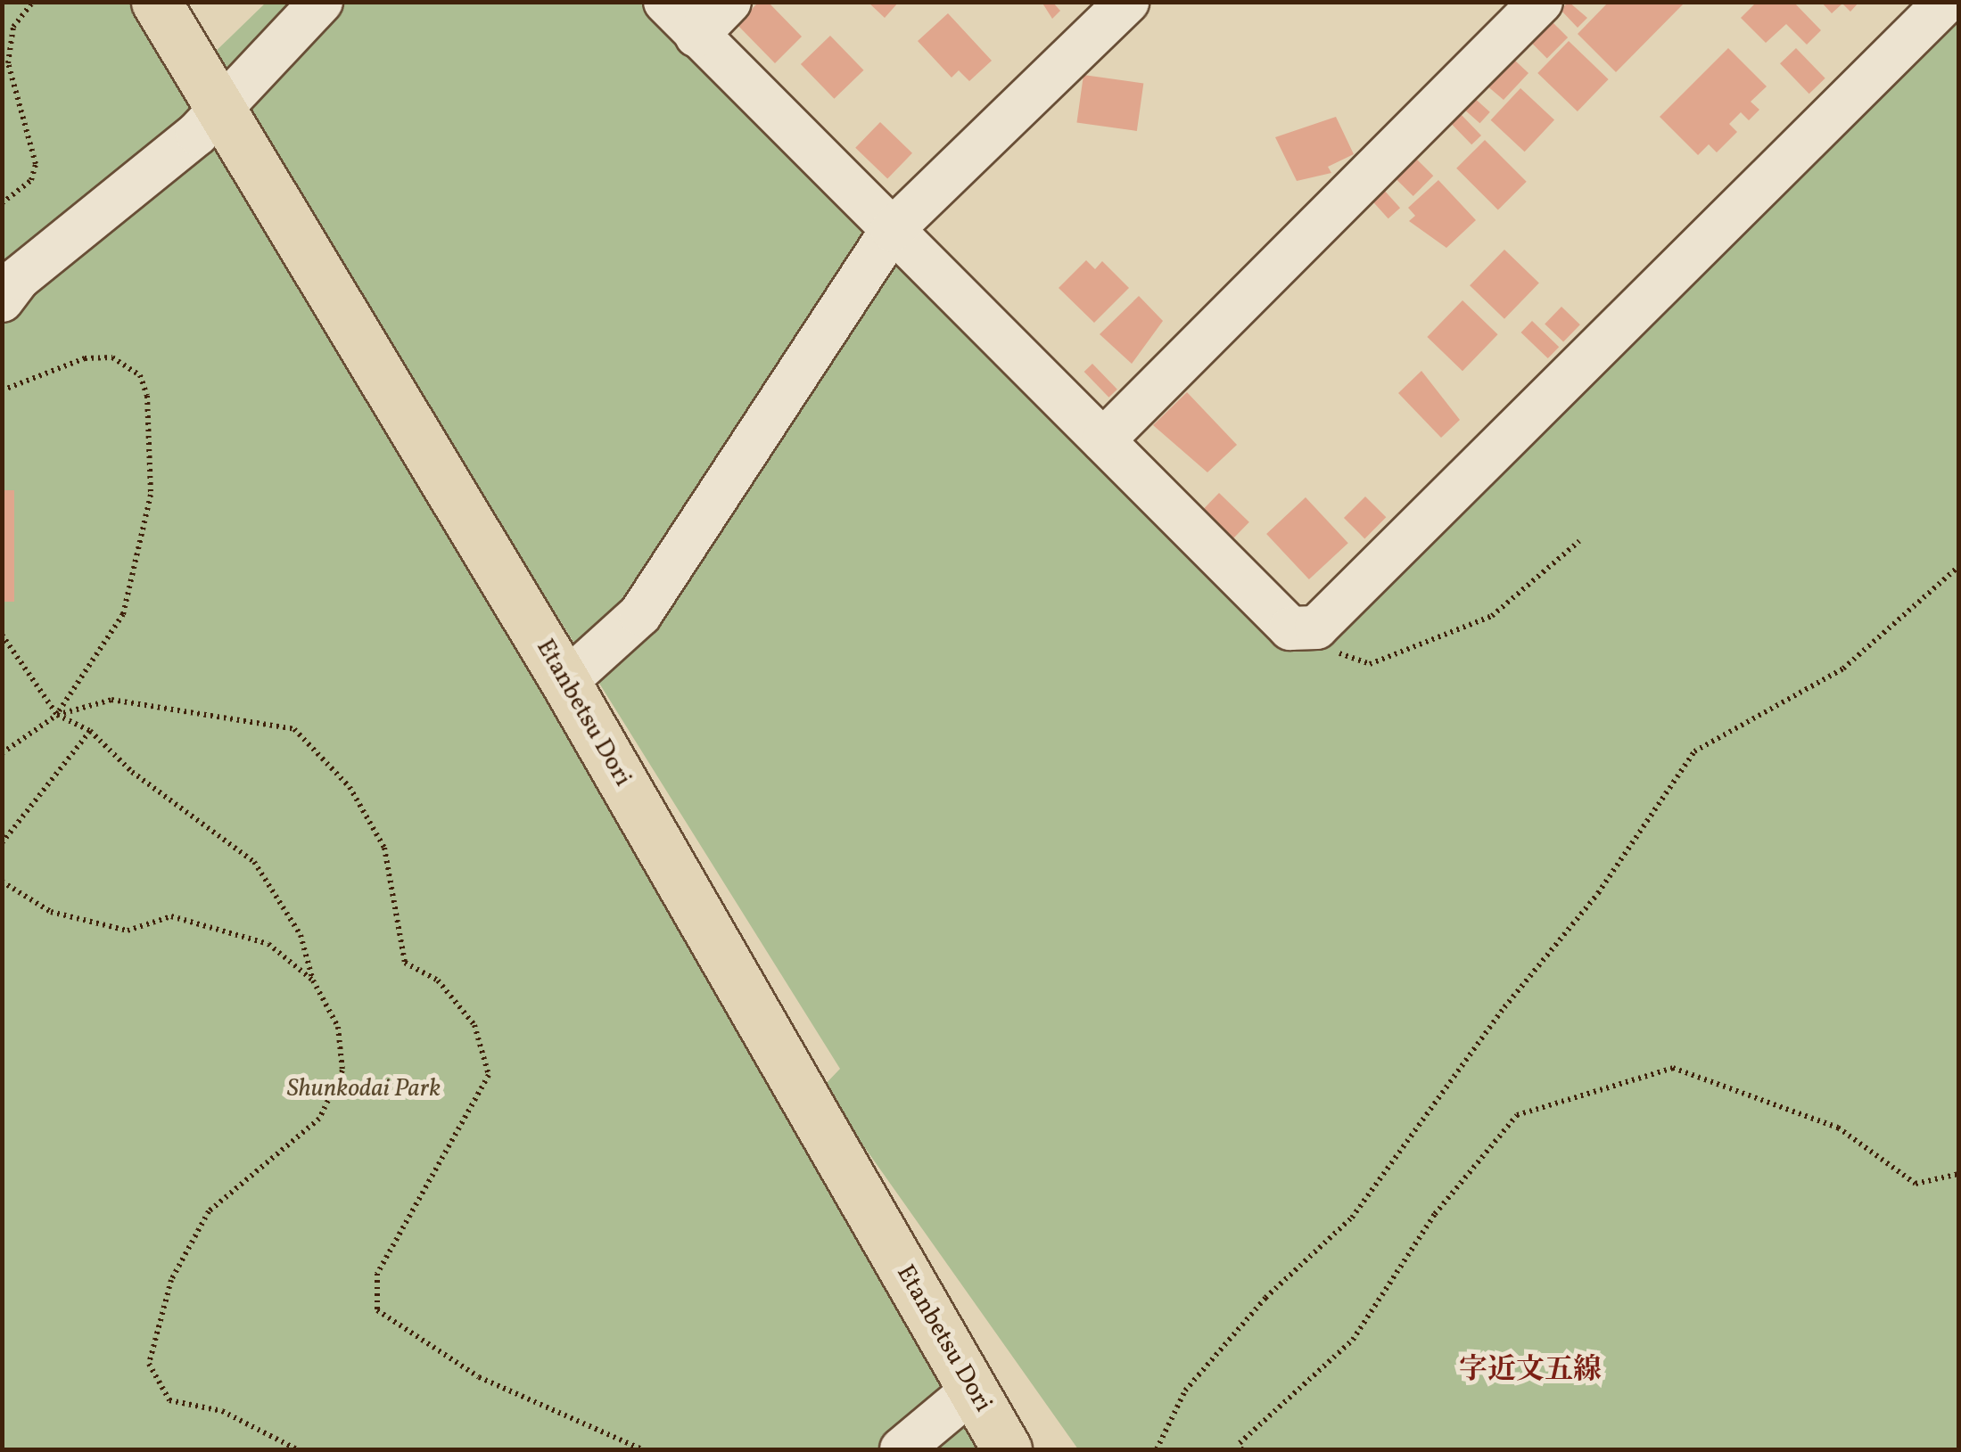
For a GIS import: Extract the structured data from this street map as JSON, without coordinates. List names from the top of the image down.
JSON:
{
  "streets": {
    "main road": ["Etanbetsu Dori"]
  },
  "districts": ["字近文五線"],
  "parks": ["Shunkodai Park"]
}
